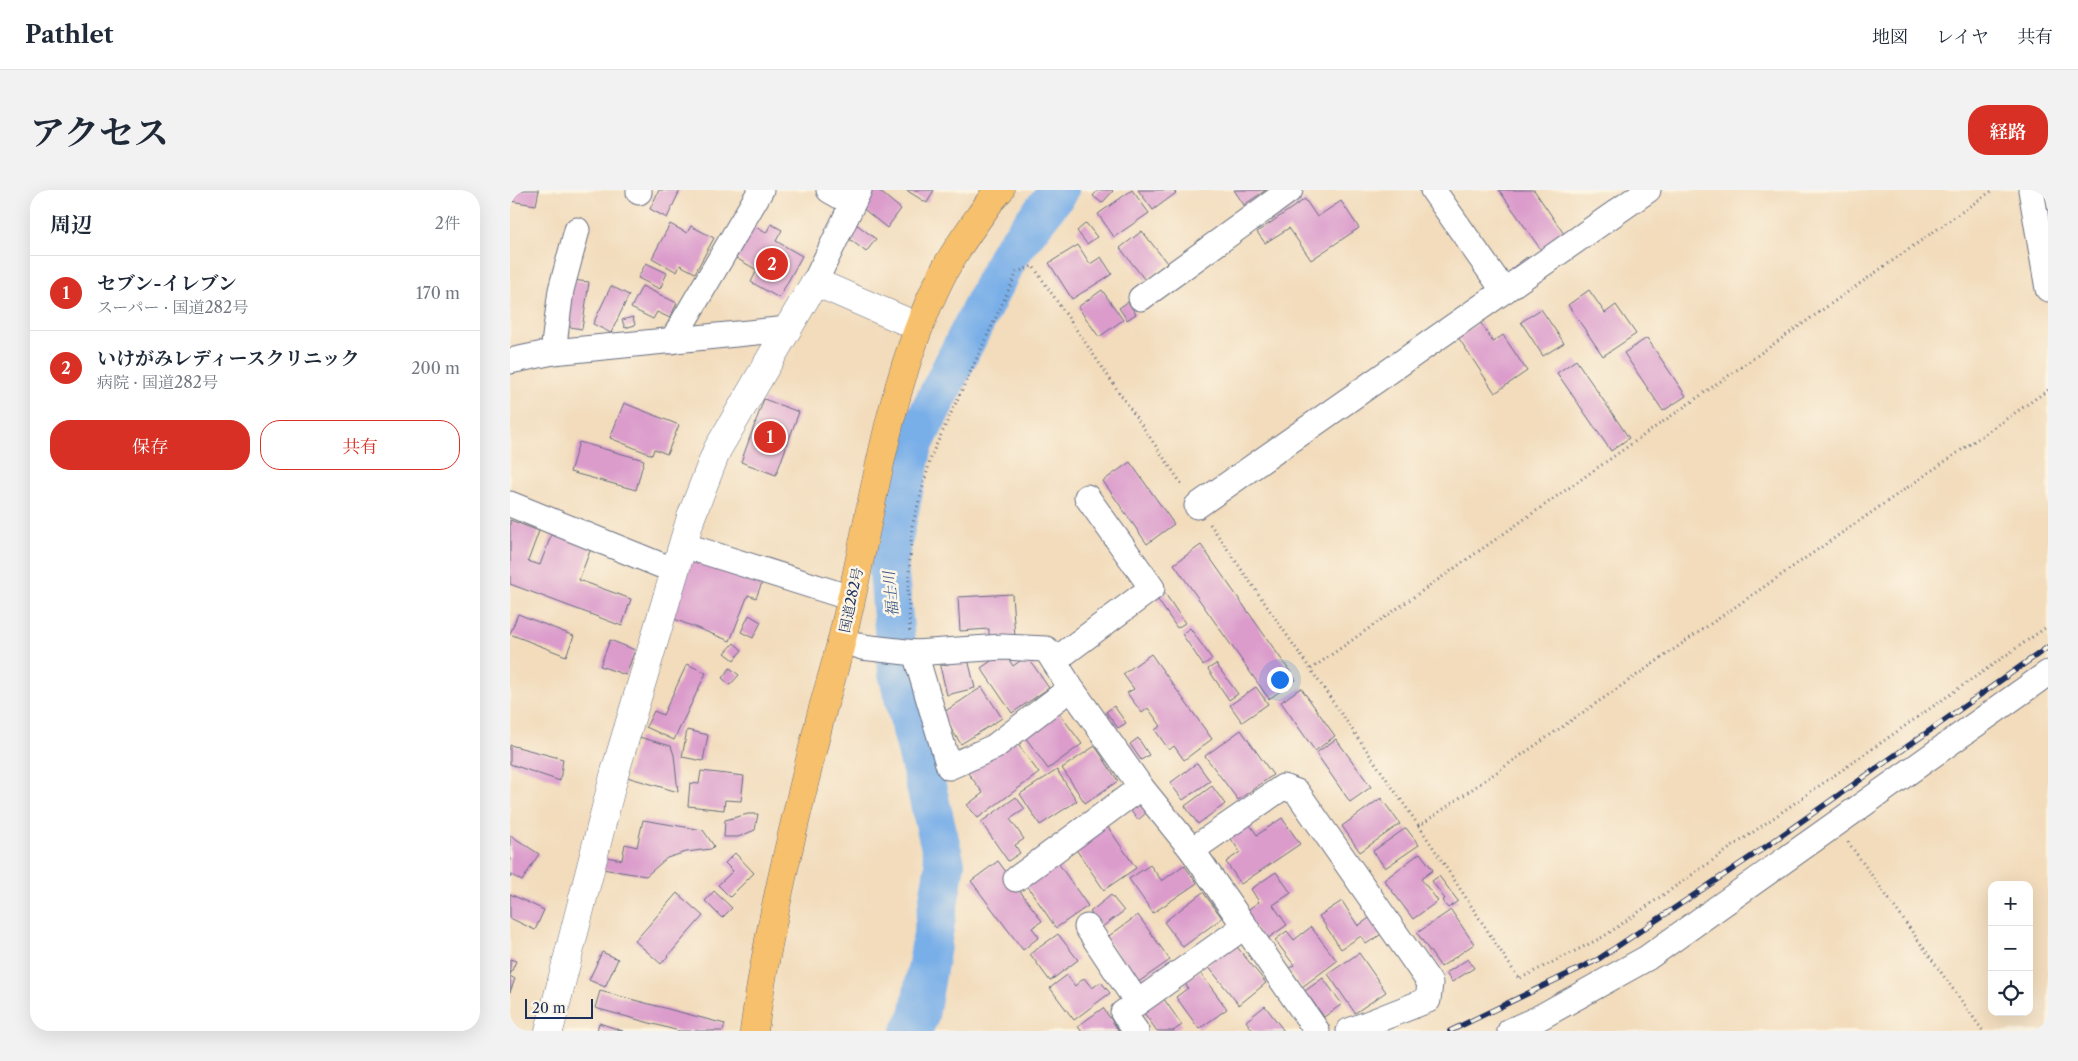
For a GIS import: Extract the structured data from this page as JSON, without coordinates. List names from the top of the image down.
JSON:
{
  "streets": {
    "highway": ["国道282号"]
  },
  "water": ["福士川"],
  "scale_bar": "20 m",
  "page": {
    "header": "Pathlet",
    "nav": ["地図", "レイヤ", "共有"],
    "title": "アクセス",
    "buttons": [
      "経路",
      ["保存", "共有"]
    ],
    "heading": ["周辺", "2件"],
    "pins": ["2", "1"],
    "list": [
      {
        "mark": "1",
        "name": "セブン-イレブン",
        "note": "スーパー · 国道282号",
        "value": "170 m"
      },
      {
        "mark": "2",
        "name": "いけがみレディースクリニック",
        "note": "病院 · 国道282号",
        "value": "200 m"
      }
    ],
    "map_buttons": ["+", "−"],
    "scale": "20 m"
  }
}
